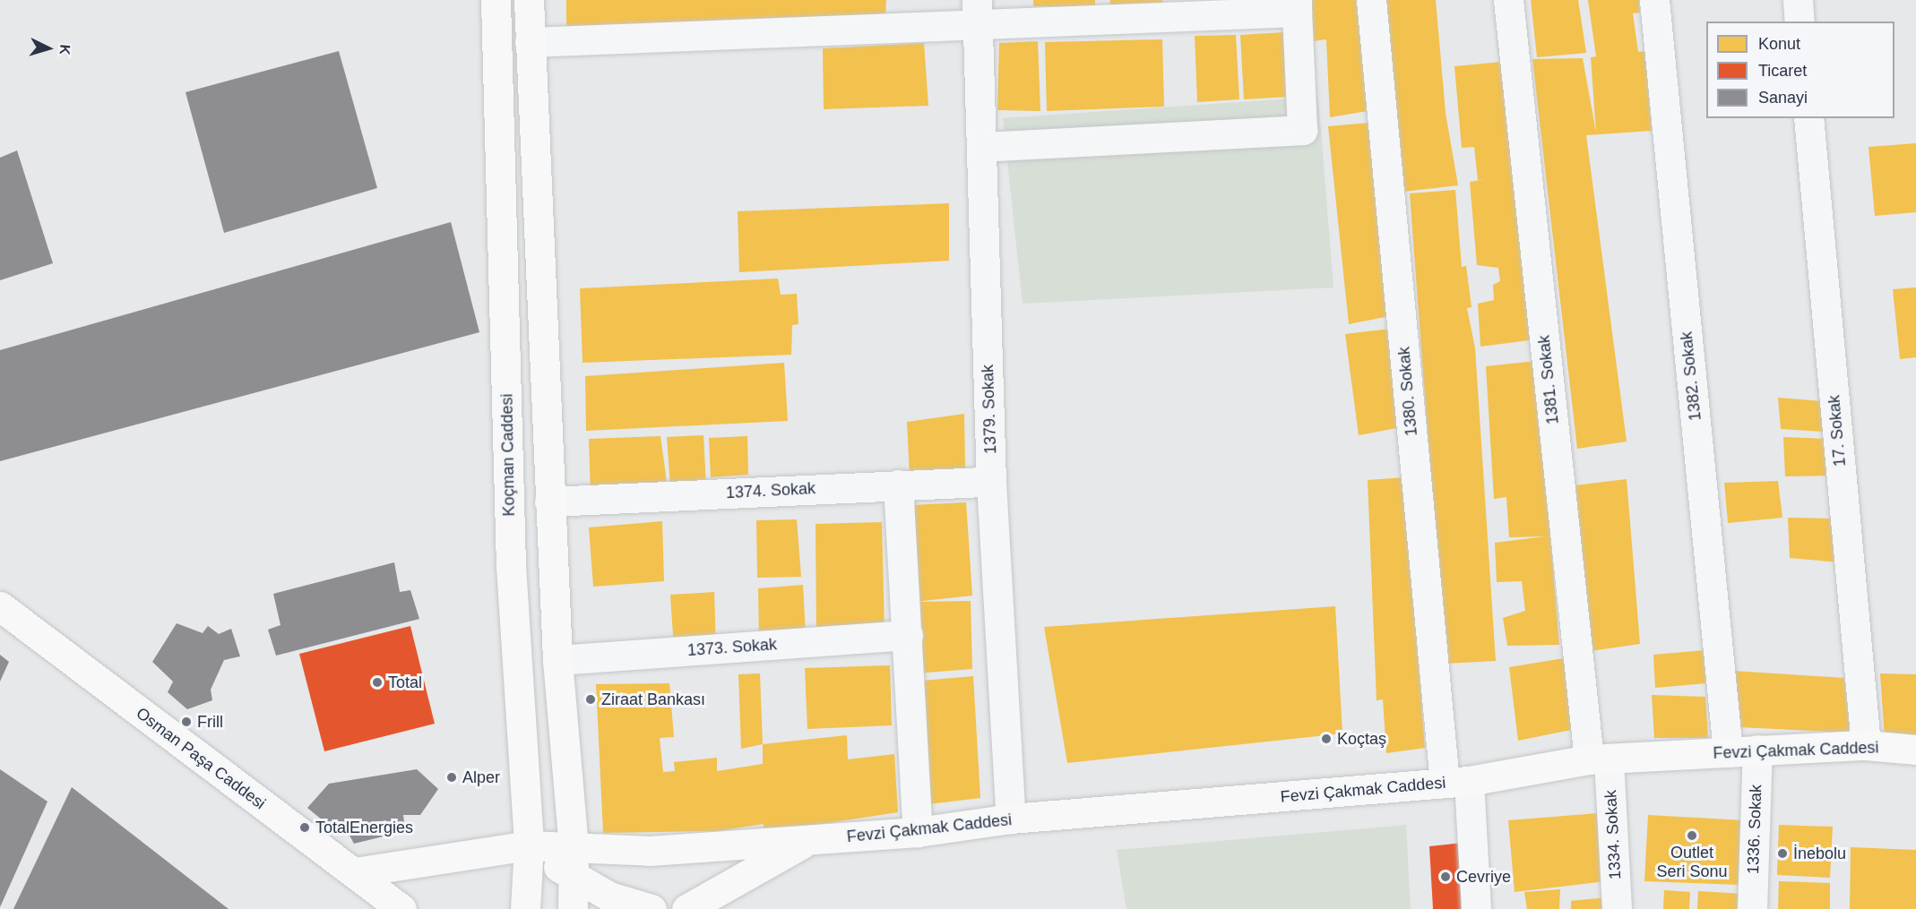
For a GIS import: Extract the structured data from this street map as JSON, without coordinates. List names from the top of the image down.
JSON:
{
  "streets": {
    "main road": ["Koçman Caddesi", "Fevzi Çakmak Caddesi", "Osman Paşa Caddesi"],
    "street": [
      "1382. Sokak",
      "1381. Sokak",
      "1380. Sokak",
      "1379. Sokak",
      "17. Sokak",
      "1374. Sokak",
      "1373. Sokak",
      "1336. Sokak",
      "1334. Sokak"
    ]
  },
  "crossings": [
    ["1382. Sokak", "Fevzi Çakmak Caddesi"],
    ["1381. Sokak", "Fevzi Çakmak Caddesi"],
    ["1381. Sokak", "1334. Sokak"],
    ["1380. Sokak", "Fevzi Çakmak Caddesi"],
    ["1379. Sokak", "1374. Sokak"],
    ["1379. Sokak", "Fevzi Çakmak Caddesi"],
    ["17. Sokak", "Fevzi Çakmak Caddesi"],
    ["Koçman Caddesi", "Fevzi Çakmak Caddesi"],
    ["Fevzi Çakmak Caddesi", "Osman Paşa Caddesi"],
    ["Fevzi Çakmak Caddesi", "1336. Sokak"],
    ["Fevzi Çakmak Caddesi", "1334. Sokak"]
  ],
  "places": [
    "Total",
    "Ziraat Bankası",
    "Frill",
    "Koçtaş",
    "Alper",
    "TotalEnergies",
    "Outlet Seri Sonu",
    "İnebolu",
    "Cevriye"
  ],
  "legend": ["Konut", "Ticaret", "Sanayi"],
  "north": "right"
}
